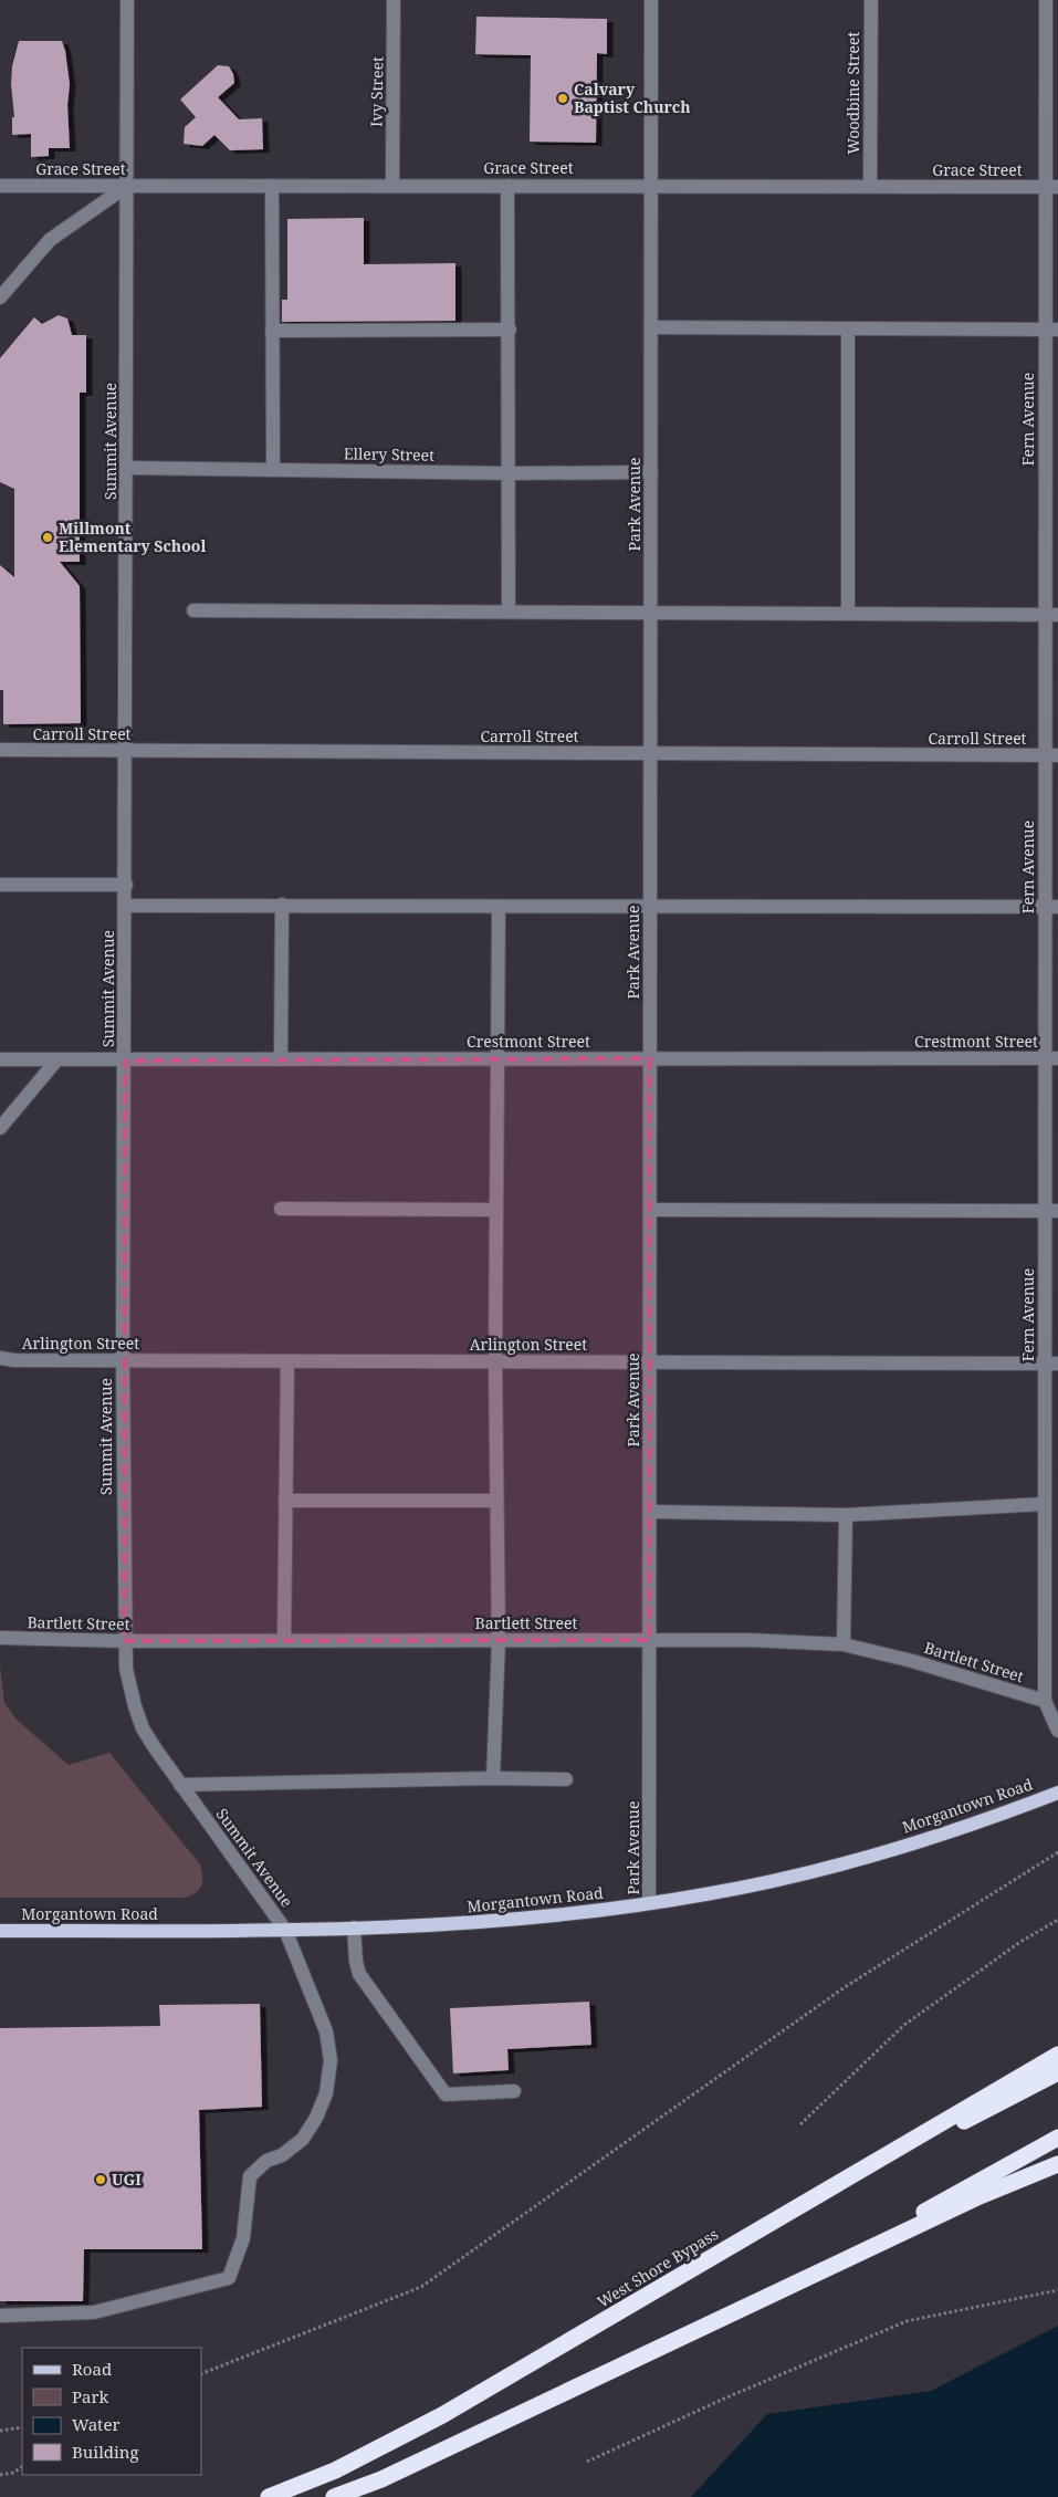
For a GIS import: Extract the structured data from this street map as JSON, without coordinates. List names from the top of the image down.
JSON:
{
  "streets": {
    "highway": ["West Shore Bypass"],
    "main road": ["Morgantown Road"],
    "street": [
      "Ivy Street",
      "Woodbine Street",
      "Grace Street",
      "Fern Avenue",
      "Summit Avenue",
      "Ellery Street",
      "Park Avenue",
      "Carroll Street",
      "Crestmont Street",
      "Arlington Street",
      "Bartlett Street"
    ]
  },
  "crossings": [
    ["Ivy Street", "Grace Street"],
    ["Woodbine Street", "Grace Street"],
    ["Grace Street", "Fern Avenue"],
    ["Grace Street", "Summit Avenue"],
    ["Grace Street", "Park Avenue"],
    ["Fern Avenue", "Carroll Street"],
    ["Fern Avenue", "Crestmont Street"],
    ["Fern Avenue", "Arlington Street"],
    ["Fern Avenue", "Bartlett Street"],
    ["Summit Avenue", "Ellery Street"],
    ["Summit Avenue", "Carroll Street"],
    ["Summit Avenue", "Crestmont Street"],
    ["Summit Avenue", "Arlington Street"],
    ["Summit Avenue", "Bartlett Street"],
    ["Summit Avenue", "Morgantown Road"],
    ["Ellery Street", "Park Avenue"],
    ["Park Avenue", "Carroll Street"],
    ["Park Avenue", "Crestmont Street"],
    ["Park Avenue", "Arlington Street"],
    ["Park Avenue", "Bartlett Street"],
    ["Park Avenue", "Morgantown Road"]
  ],
  "places": ["Calvary Baptist Church", "Millmont Elementary School", "UGI"],
  "legend": [
    "Road",
    "Park",
    "Water",
    "Building"
  ]
}
